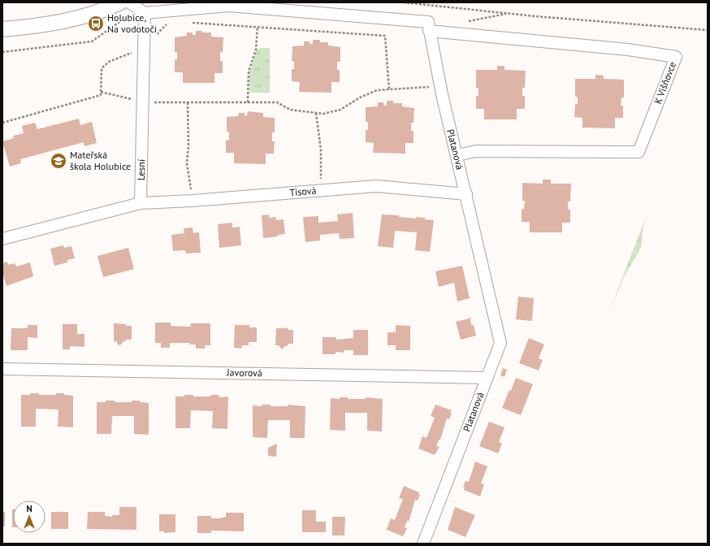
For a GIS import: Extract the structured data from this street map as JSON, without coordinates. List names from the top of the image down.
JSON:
{
  "streets": {
    "street": [
      "K Višňovce",
      "Platanová",
      "Lesní",
      "Tisová",
      "Javorová"
    ]
  },
  "crossings": [
    ["K Višňovce", "Platanová"],
    ["Platanová", "Tisová"],
    ["Platanová", "Javorová"],
    ["Lesní", "Tisová"]
  ],
  "places": {
    "bus stop": ["Holubice, Na vodotoči"],
    "school or university": ["Mateřská škola Holubice"]
  },
  "north": "top"
}
